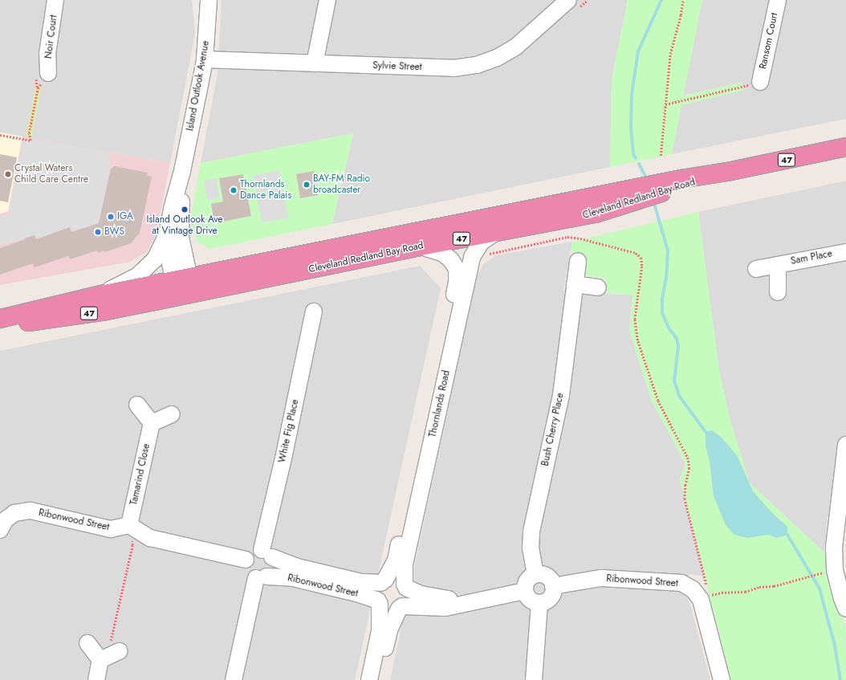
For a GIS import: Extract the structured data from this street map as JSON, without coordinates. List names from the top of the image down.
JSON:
{
  "streets": {
    "highway": ["47", "Cleveland Redland Bay Road"],
    "street": [
      "Noir Court",
      "Ransom Court",
      "Sylvie Street",
      "Island Outlook Avenue",
      "Sam Place",
      "Thornlands Road",
      "Bush Cherry Place",
      "White Fig Place",
      "Tamarind Close",
      "Ribonwood Street"
    ]
  },
  "crossings": [
    ["Sylvie Street", "Island Outlook Avenue"],
    ["Island Outlook Avenue", "Cleveland Redland Bay Road"],
    ["Cleveland Redland Bay Road", "Thornlands Road"],
    ["Thornlands Road", "Ribonwood Street"],
    ["Bush Cherry Place", "Ribonwood Street"],
    ["White Fig Place", "Ribonwood Street"],
    ["Tamarind Close", "Ribonwood Street"]
  ],
  "places": [
    "Crystal Waters Child Care Centre",
    "BAY-FM Radio broadcaster",
    "Thornlands Dance Palais",
    "Island Outlook Ave at Vintage Drive",
    "IGA",
    "BWS"
  ]
}
